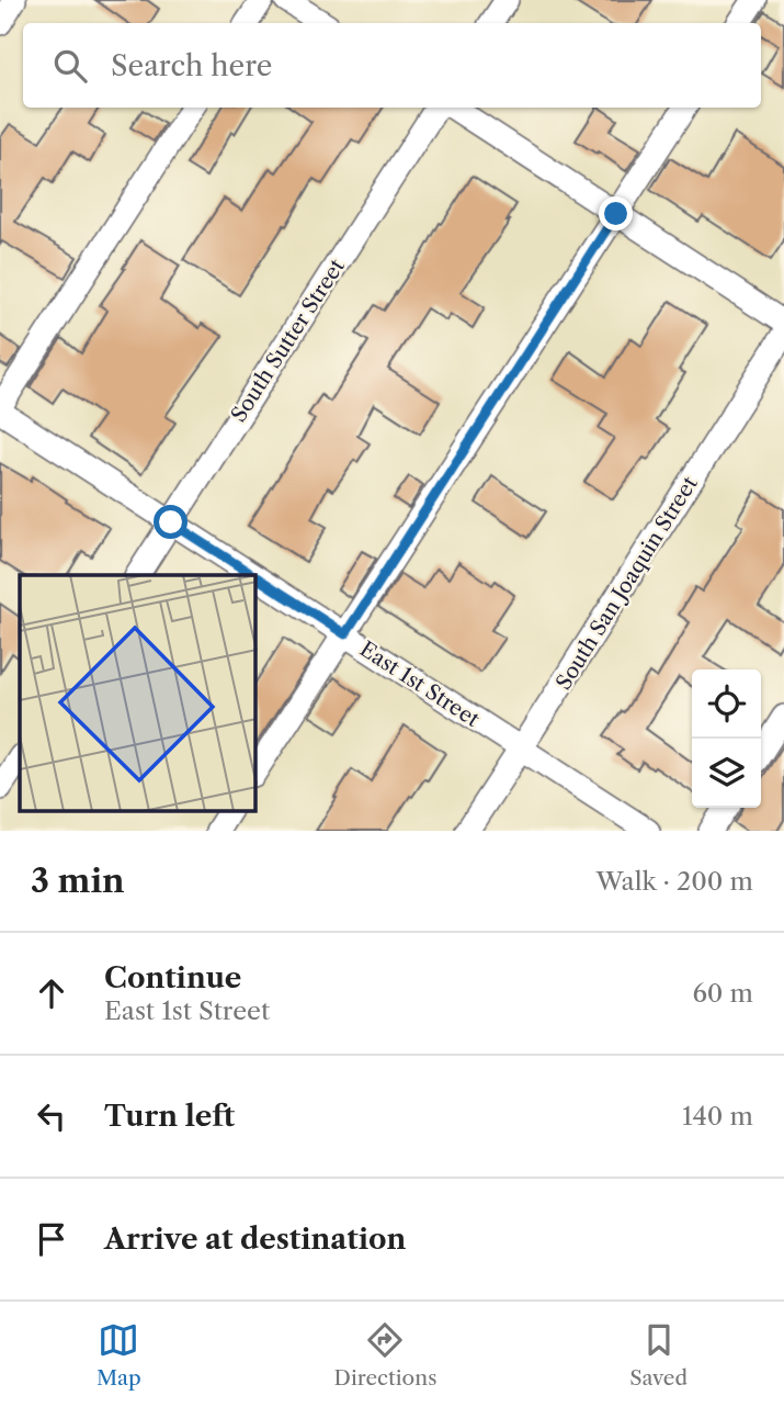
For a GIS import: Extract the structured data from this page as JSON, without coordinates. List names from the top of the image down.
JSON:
{
  "streets": {
    "street": ["South Sutter Street", "South San Joaquin Street", "East 1st Street"]
  },
  "crossings": [
    ["South Sutter Street", "East 1st Street"],
    ["South San Joaquin Street", "East 1st Street"]
  ],
  "page": {
    "search": "Search here",
    "heading": ["3 min", "Walk · 200 m"],
    "list": [
      ["Continue", "East 1st Street", "60 m"],
      ["Turn left", "140 m"],
      "Arrive at destination"
    ],
    "nav": ["Map", "Directions", "Saved"]
  }
}
